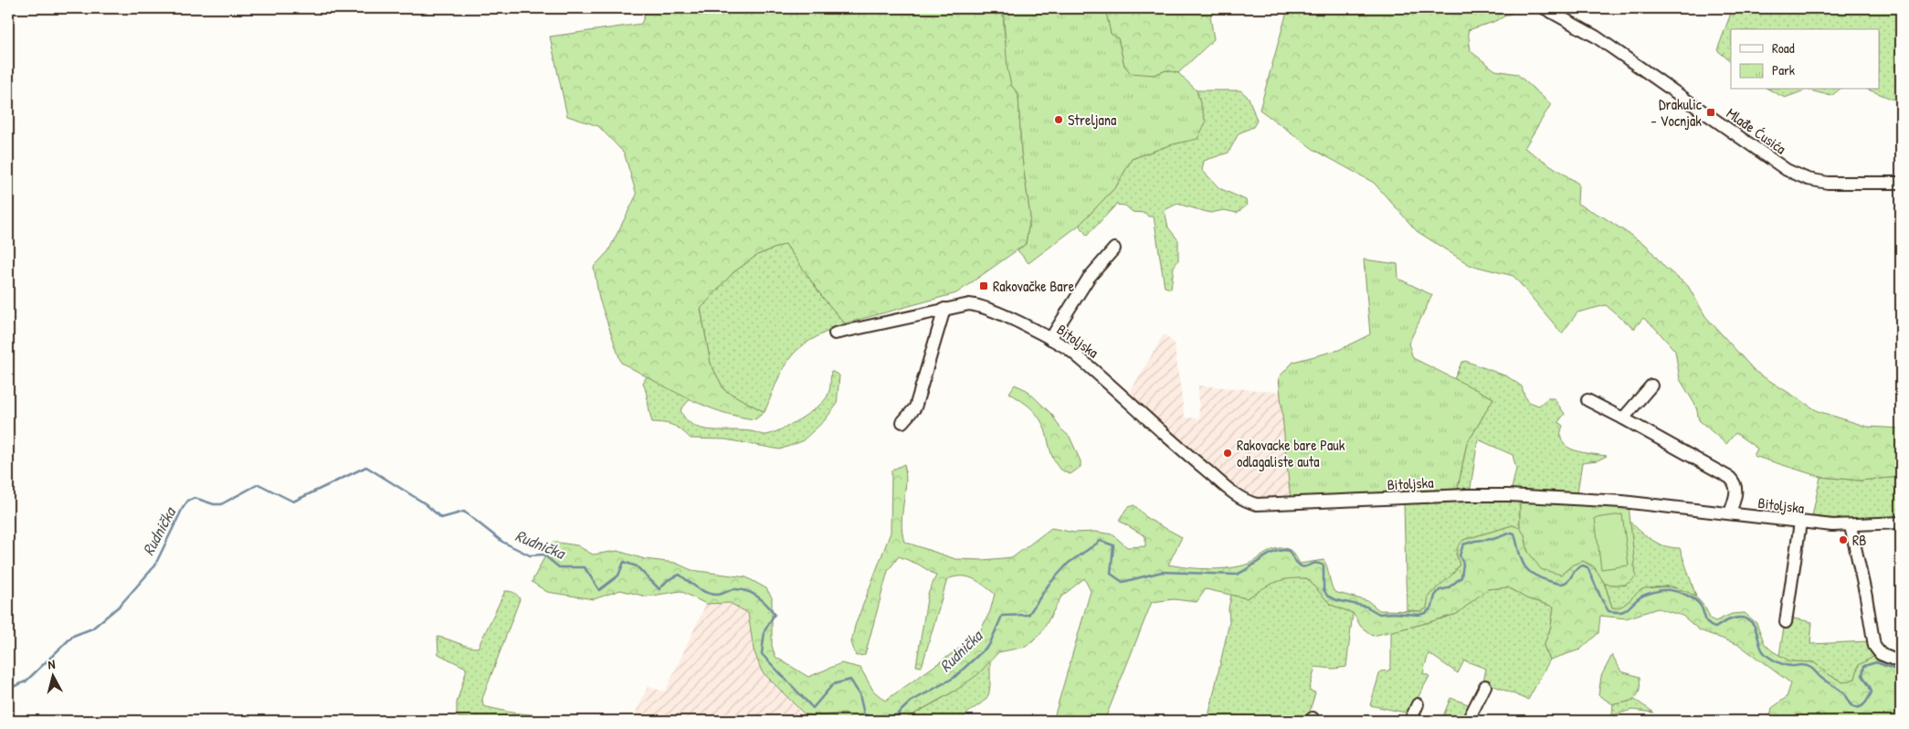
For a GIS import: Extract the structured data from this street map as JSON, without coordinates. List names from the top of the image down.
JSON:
{
  "streets": {
    "street": ["Mlađe Ćusića", "Bitoljska"]
  },
  "water": ["Rudnička"],
  "places": {
    "transit": ["Drakulic - Vocnjak", "Rakovačke Bare"],
    "other": ["Streljana", "Rakovacke bare Pauk odlagaliste auta", "RB"]
  },
  "legend": ["Road", "Park"],
  "north": "top"
}
